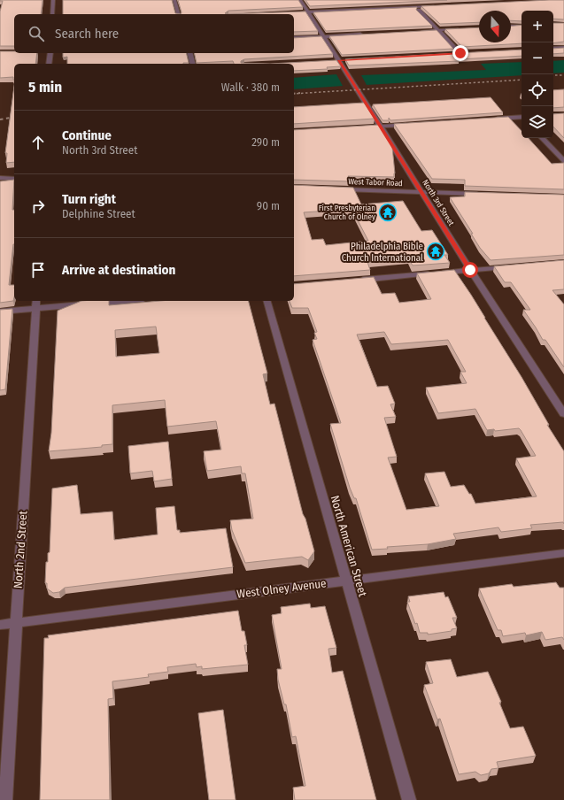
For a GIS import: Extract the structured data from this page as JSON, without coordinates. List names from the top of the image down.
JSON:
{
  "streets": {
    "street": [
      "West Tabor Road",
      "North 3rd Street",
      "North American Street",
      "North 2nd Street",
      "West Olney Avenue"
    ]
  },
  "crossings": [
    ["West Tabor Road", "North 3rd Street"],
    ["North American Street", "West Olney Avenue"],
    ["North 2nd Street", "West Olney Avenue"]
  ],
  "places": {
    "temple": ["First Presbyterian Church of Olney", "Philadelphia Bible Church International"]
  },
  "north": "bottom",
  "page": {
    "map_buttons": ["+", "−"],
    "search": "Search here",
    "heading": ["5 min", "Walk · 380 m"],
    "list": [
      ["Continue", "North 3rd Street", "290 m"],
      ["Turn right", "Delphine Street", "90 m"],
      "Arrive at destination"
    ]
  }
}
